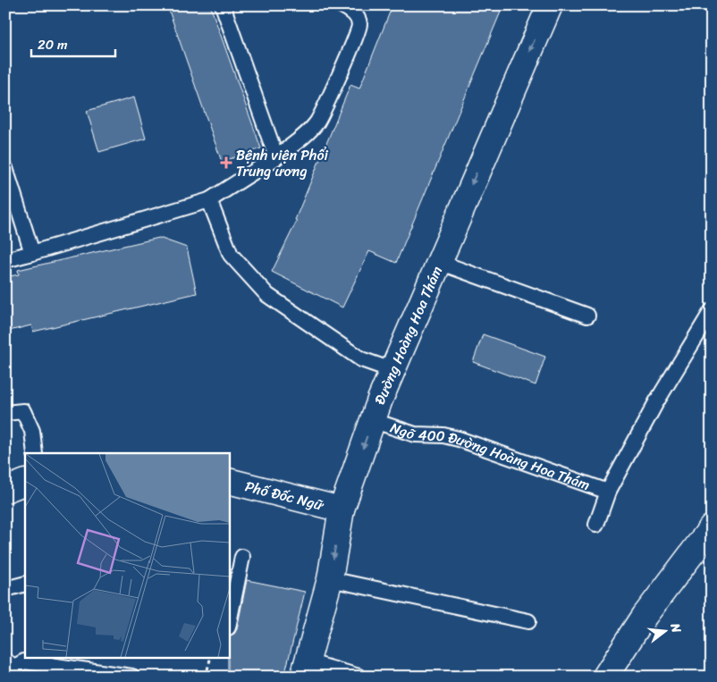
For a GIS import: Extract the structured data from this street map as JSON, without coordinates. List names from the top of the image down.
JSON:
{
  "streets": {
    "main road": ["Đường Hoàng Hoa Thám", "Phố Đốc Ngữ"],
    "lane": ["Ngõ 400 Đường Hoàng Hoa Thám"]
  },
  "crossings": [
    ["Đường Hoàng Hoa Thám", "Ngõ 400 Đường Hoàng Hoa Thám"],
    ["Đường Hoàng Hoa Thám", "Phố Đốc Ngữ"]
  ],
  "one_way": ["Đường Hoàng Hoa Thám"],
  "places": {
    "health": ["Bệnh viện Phổi Trung ương"]
  },
  "scale_bar": "20 m",
  "north": "right"
}
